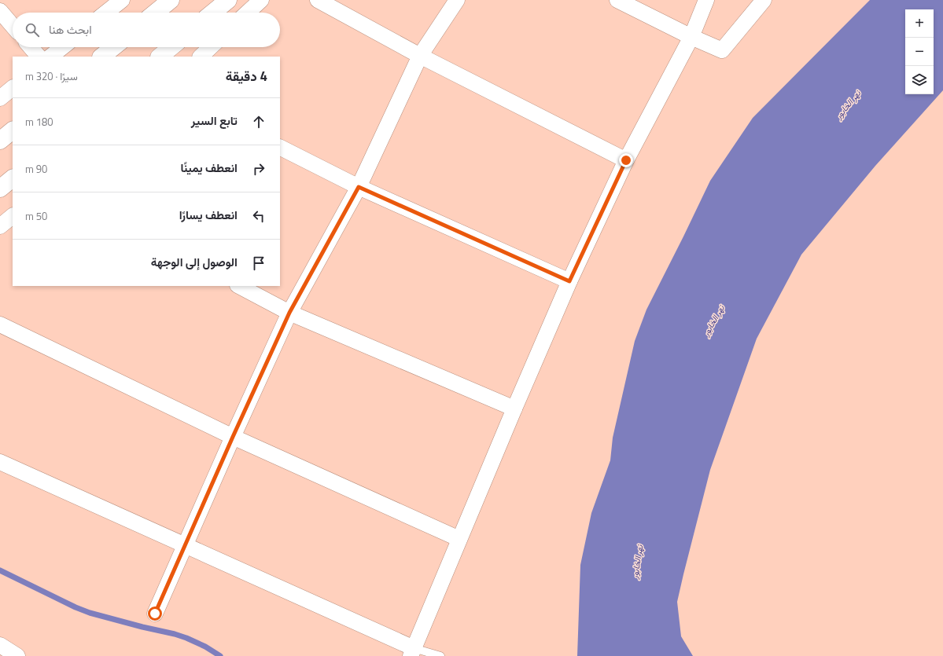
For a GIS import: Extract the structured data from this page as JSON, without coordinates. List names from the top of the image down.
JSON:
{
  "water": ["نهر الخابور"],
  "page": {
    "map_buttons": ["+", "−"],
    "search": "ابحث هنا",
    "heading": ["4 دقيقة", "سيرًا · 320 m"],
    "list": [
      ["تابع السير", "180 m"],
      ["انعطف يمينًا", "90 m"],
      ["انعطف يسارًا", "50 m"],
      "الوصول إلى الوجهة"
    ]
  }
}
